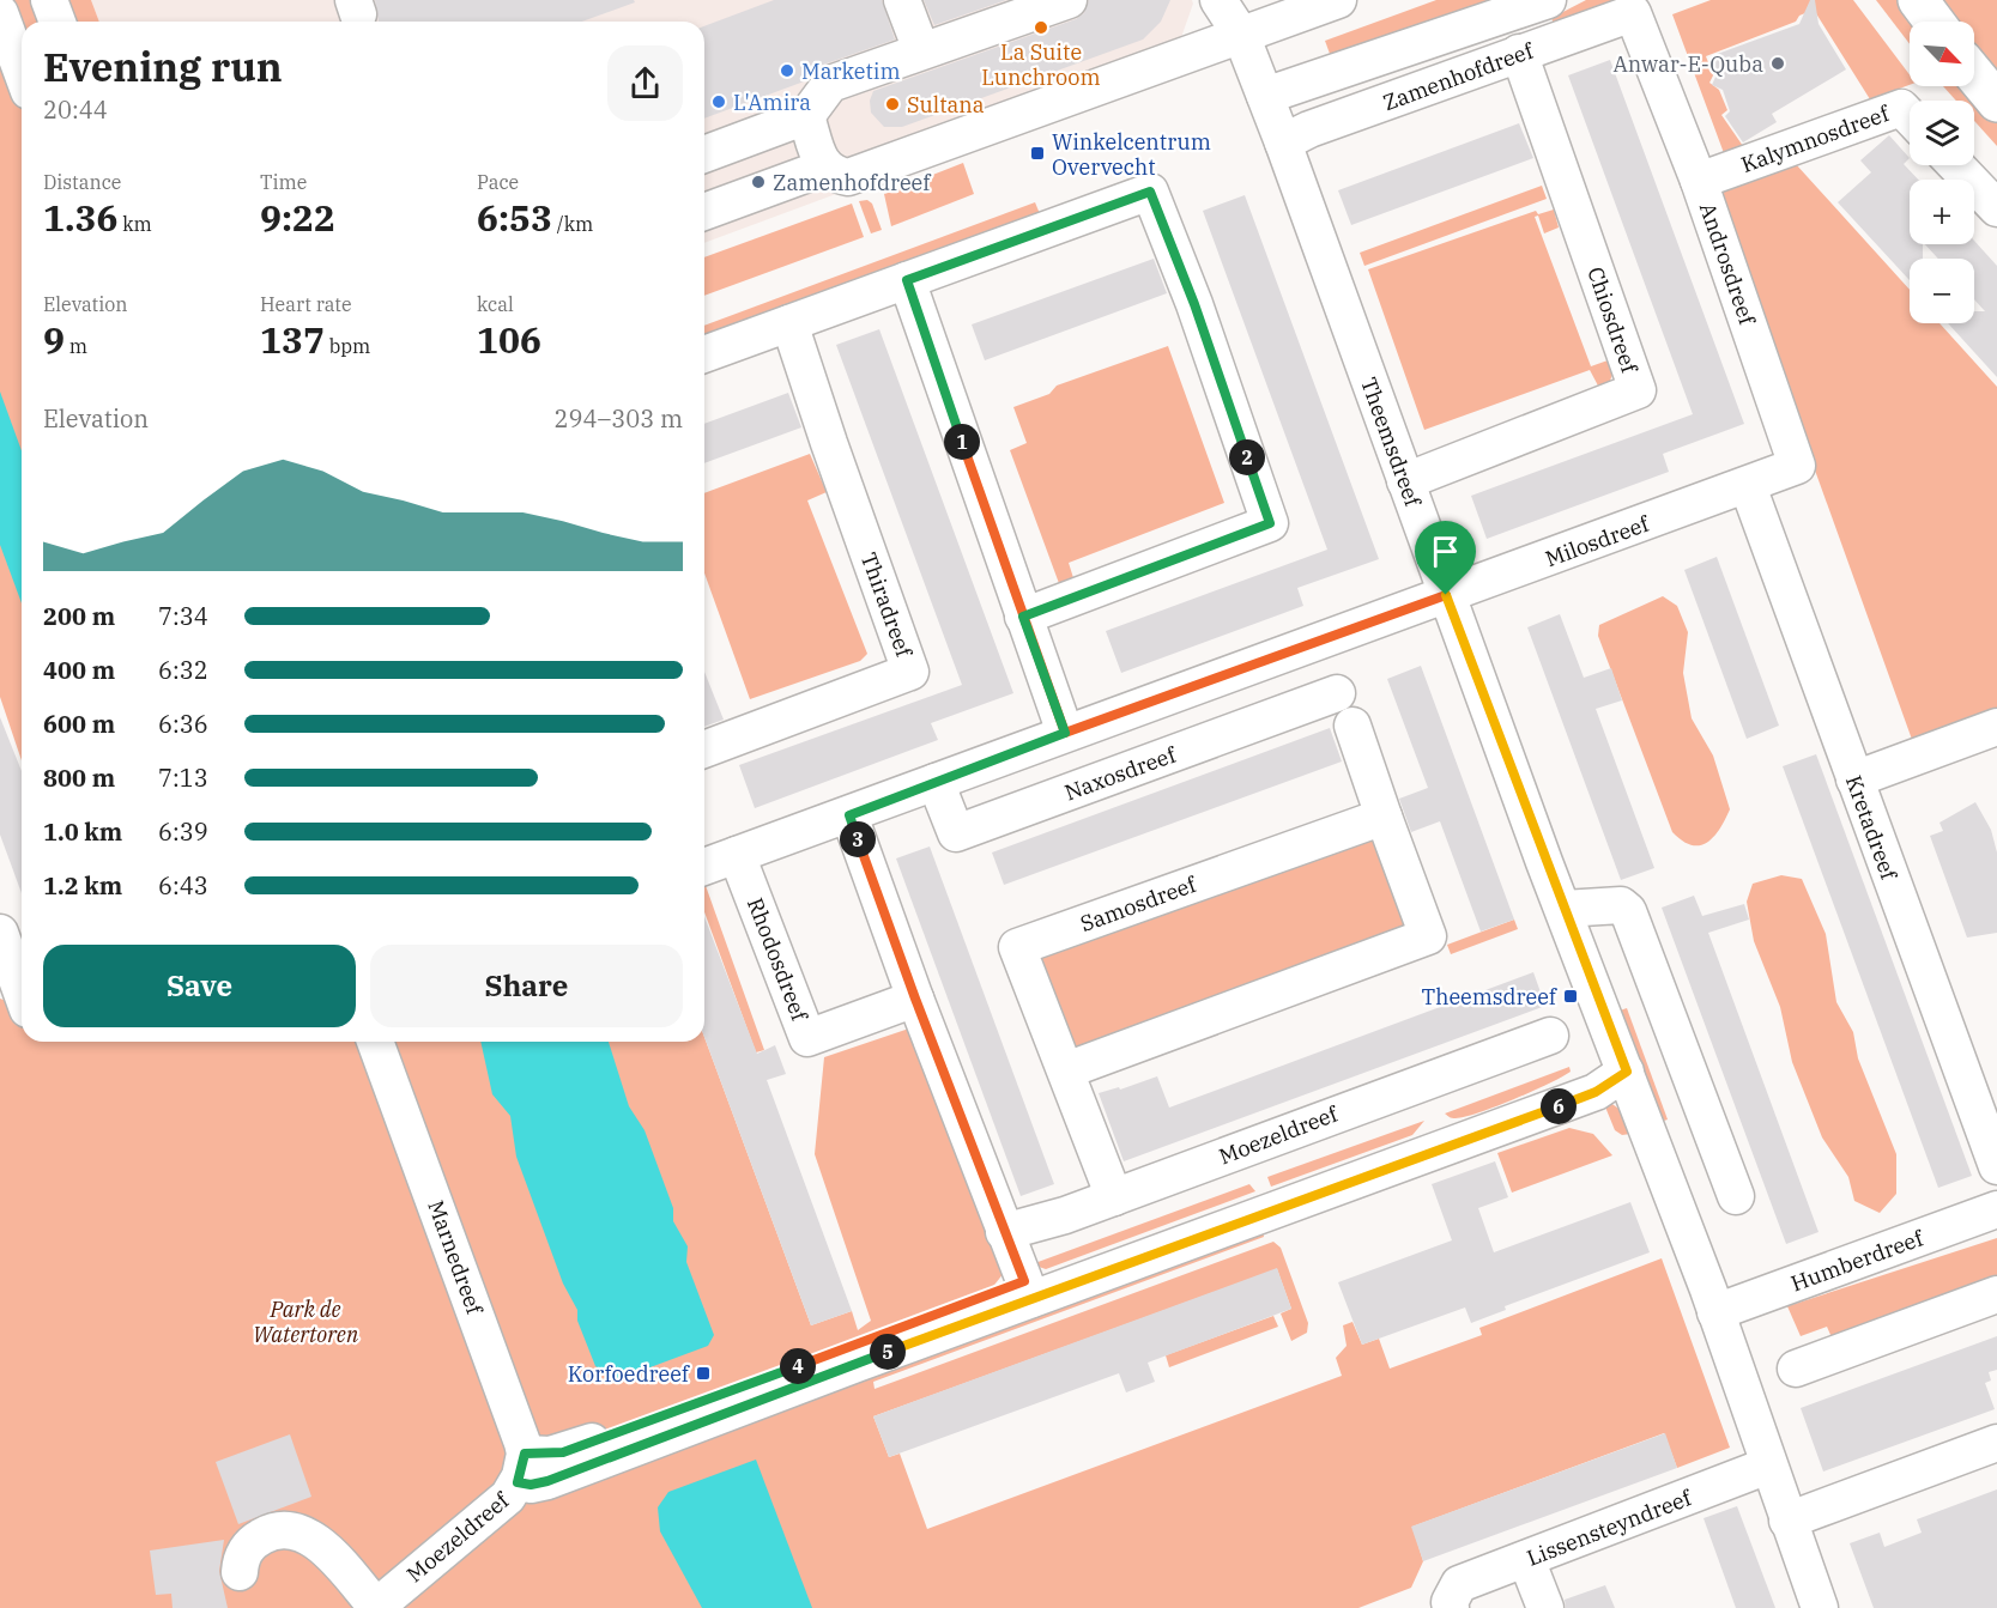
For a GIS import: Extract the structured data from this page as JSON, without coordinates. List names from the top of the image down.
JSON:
{
  "streets": {
    "street": [
      "Zamenhofdreef",
      "Kalymnosdreef",
      "Androsdreef",
      "Chiosdreef",
      "Theemsdreef",
      "Milosdreef",
      "Thiradreef",
      "Naxosdreef",
      "Kretadreef",
      "Samosdreef",
      "Rhodosdreef",
      "Moezeldreef",
      "Marnedreef",
      "Humberdreef",
      "Lissensteyndreef"
    ]
  },
  "crossings": [
    ["Zamenhofdreef", "Androsdreef"],
    ["Zamenhofdreef", "Chiosdreef"],
    ["Zamenhofdreef", "Theemsdreef"],
    ["Kalymnosdreef", "Androsdreef"],
    ["Androsdreef", "Milosdreef"],
    ["Androsdreef", "Kretadreef"],
    ["Chiosdreef", "Theemsdreef"],
    ["Theemsdreef", "Milosdreef"],
    ["Theemsdreef", "Humberdreef"],
    ["Theemsdreef", "Lissensteyndreef"],
    ["Milosdreef", "Kretadreef"],
    ["Samosdreef", "Moezeldreef"],
    ["Moezeldreef", "Marnedreef"]
  ],
  "parks": ["Park de Watertoren"],
  "places": {
    "other": [
      "La Suite Lunchroom",
      "Anwar-E-Quba",
      "Marketim",
      "L'Amira",
      "Sultana",
      "Zamenhofdreef"
    ],
    "transit": ["Winkelcentrum Overvecht", "Theemsdreef", "Korfoedreef"]
  },
  "north": "bottom right",
  "page": {
    "map_buttons": ["+", "−"],
    "heading": ["Evening run", "20:44"],
    "stats": [
      ["Distance", "1.36 km"],
      ["Time", "9:22"],
      ["Pace", "6:53 /km"],
      ["Elevation", "9 m"],
      ["Heart rate", "137 bpm"],
      ["kcal", "106"]
    ],
    "chart": ["Elevation", "294–303 m"],
    "pins": [
      "1",
      "2",
      "3",
      "6",
      "5",
      "4"
    ],
    "list": [
      {
        "name": "200 m",
        "note": "7:34"
      },
      {
        "name": "400 m",
        "note": "6:32"
      },
      {
        "name": "600 m",
        "note": "6:36"
      },
      {
        "name": "800 m",
        "note": "7:13"
      },
      {
        "name": "1.0 km",
        "note": "6:39"
      },
      {
        "name": "1.2 km",
        "note": "6:43"
      }
    ],
    "buttons": ["Save", "Share"]
  }
}
